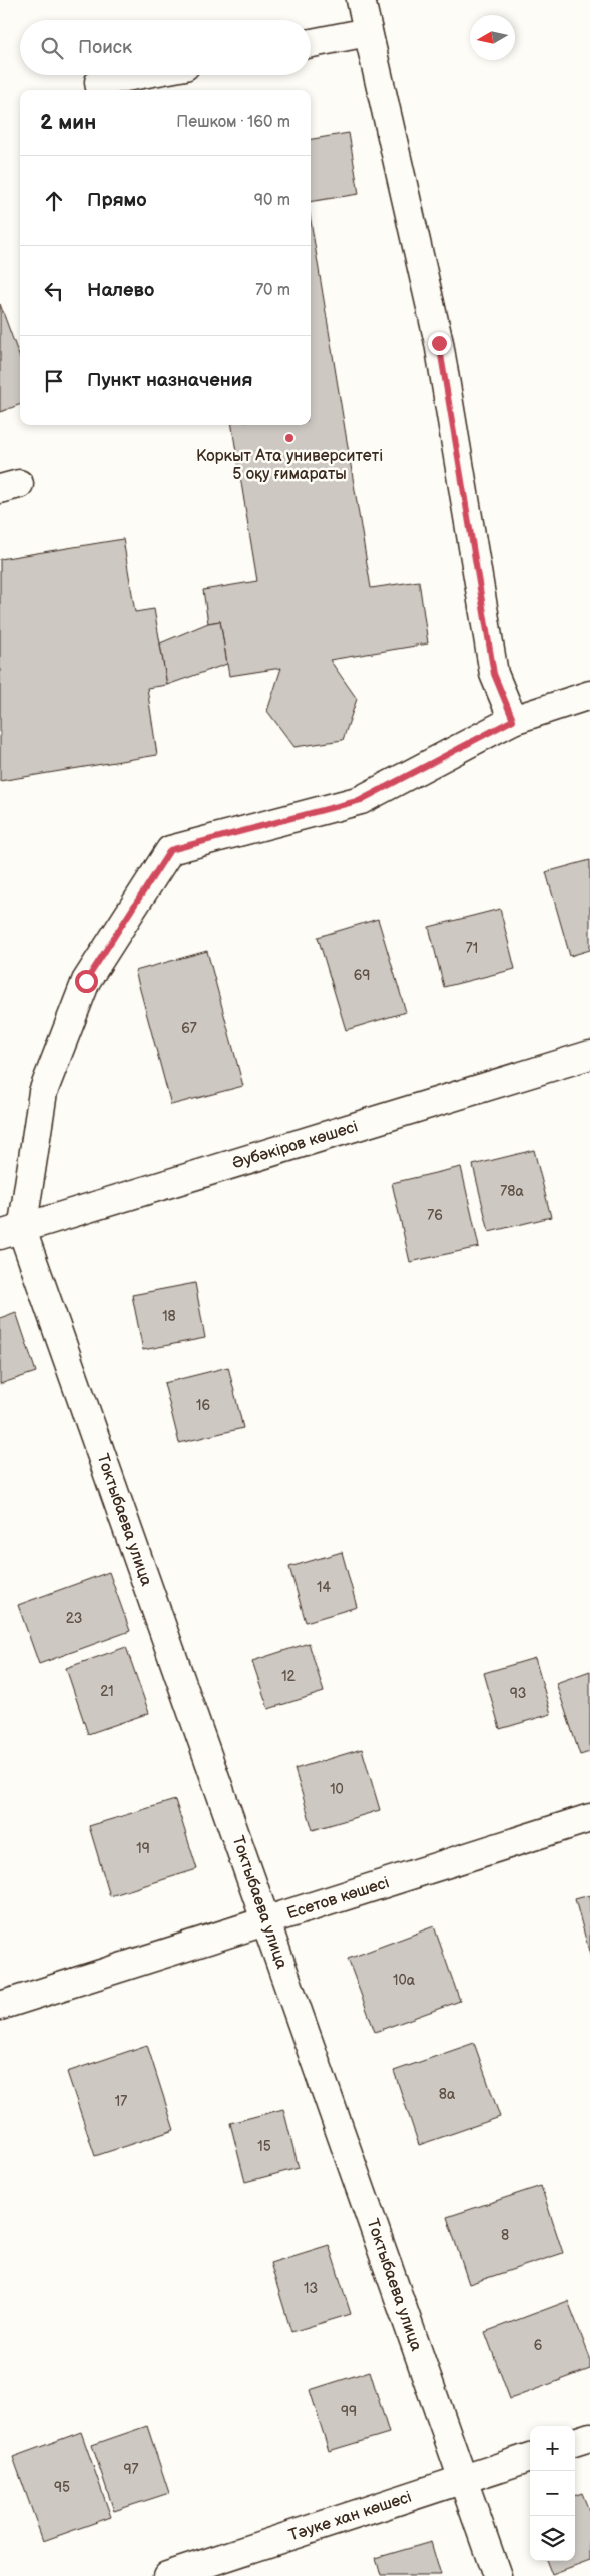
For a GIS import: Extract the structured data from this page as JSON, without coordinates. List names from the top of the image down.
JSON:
{
  "streets": {
    "street": [
      "Әубәкіров көшесі",
      "Токтыбаева улица",
      "Есетов көшесі",
      "Тәуке хан көшесі"
    ]
  },
  "crossings": [
    ["Әубәкіров көшесі", "Токтыбаева улица"],
    ["Токтыбаева улица", "Есетов көшесі"],
    ["Токтыбаева улица", "Тәуке хан көшесі"]
  ],
  "places": ["Коркыт Ата университеті 5 оқу ғимараты"],
  "house_numbers": [
    "71",
    "69",
    "67",
    "78а",
    "76",
    "18",
    "16",
    "14",
    "23",
    "12",
    "21",
    "93",
    "10",
    "19",
    "10а",
    "8а",
    "17",
    "15",
    "8",
    "13",
    "6",
    "99",
    "97",
    "95"
  ],
  "north": "left",
  "page": {
    "search": "Поиск",
    "heading": ["2 мин", "Пешком · 160 m"],
    "list": [
      ["Прямо", "90 m"],
      ["Налево", "70 m"],
      "Пункт назначения"
    ],
    "map_buttons": ["+", "−"]
  }
}
